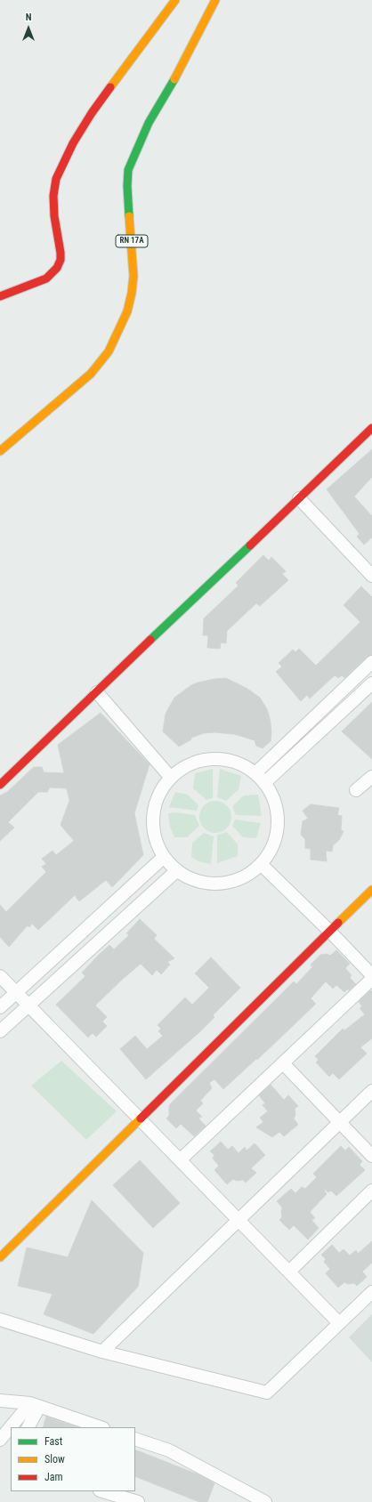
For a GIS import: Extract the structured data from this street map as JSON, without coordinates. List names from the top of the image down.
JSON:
{
  "streets": {
    "street": ["RN 17A"]
  },
  "legend": ["Fast", "Slow", "Jam"],
  "north": "top"
}
